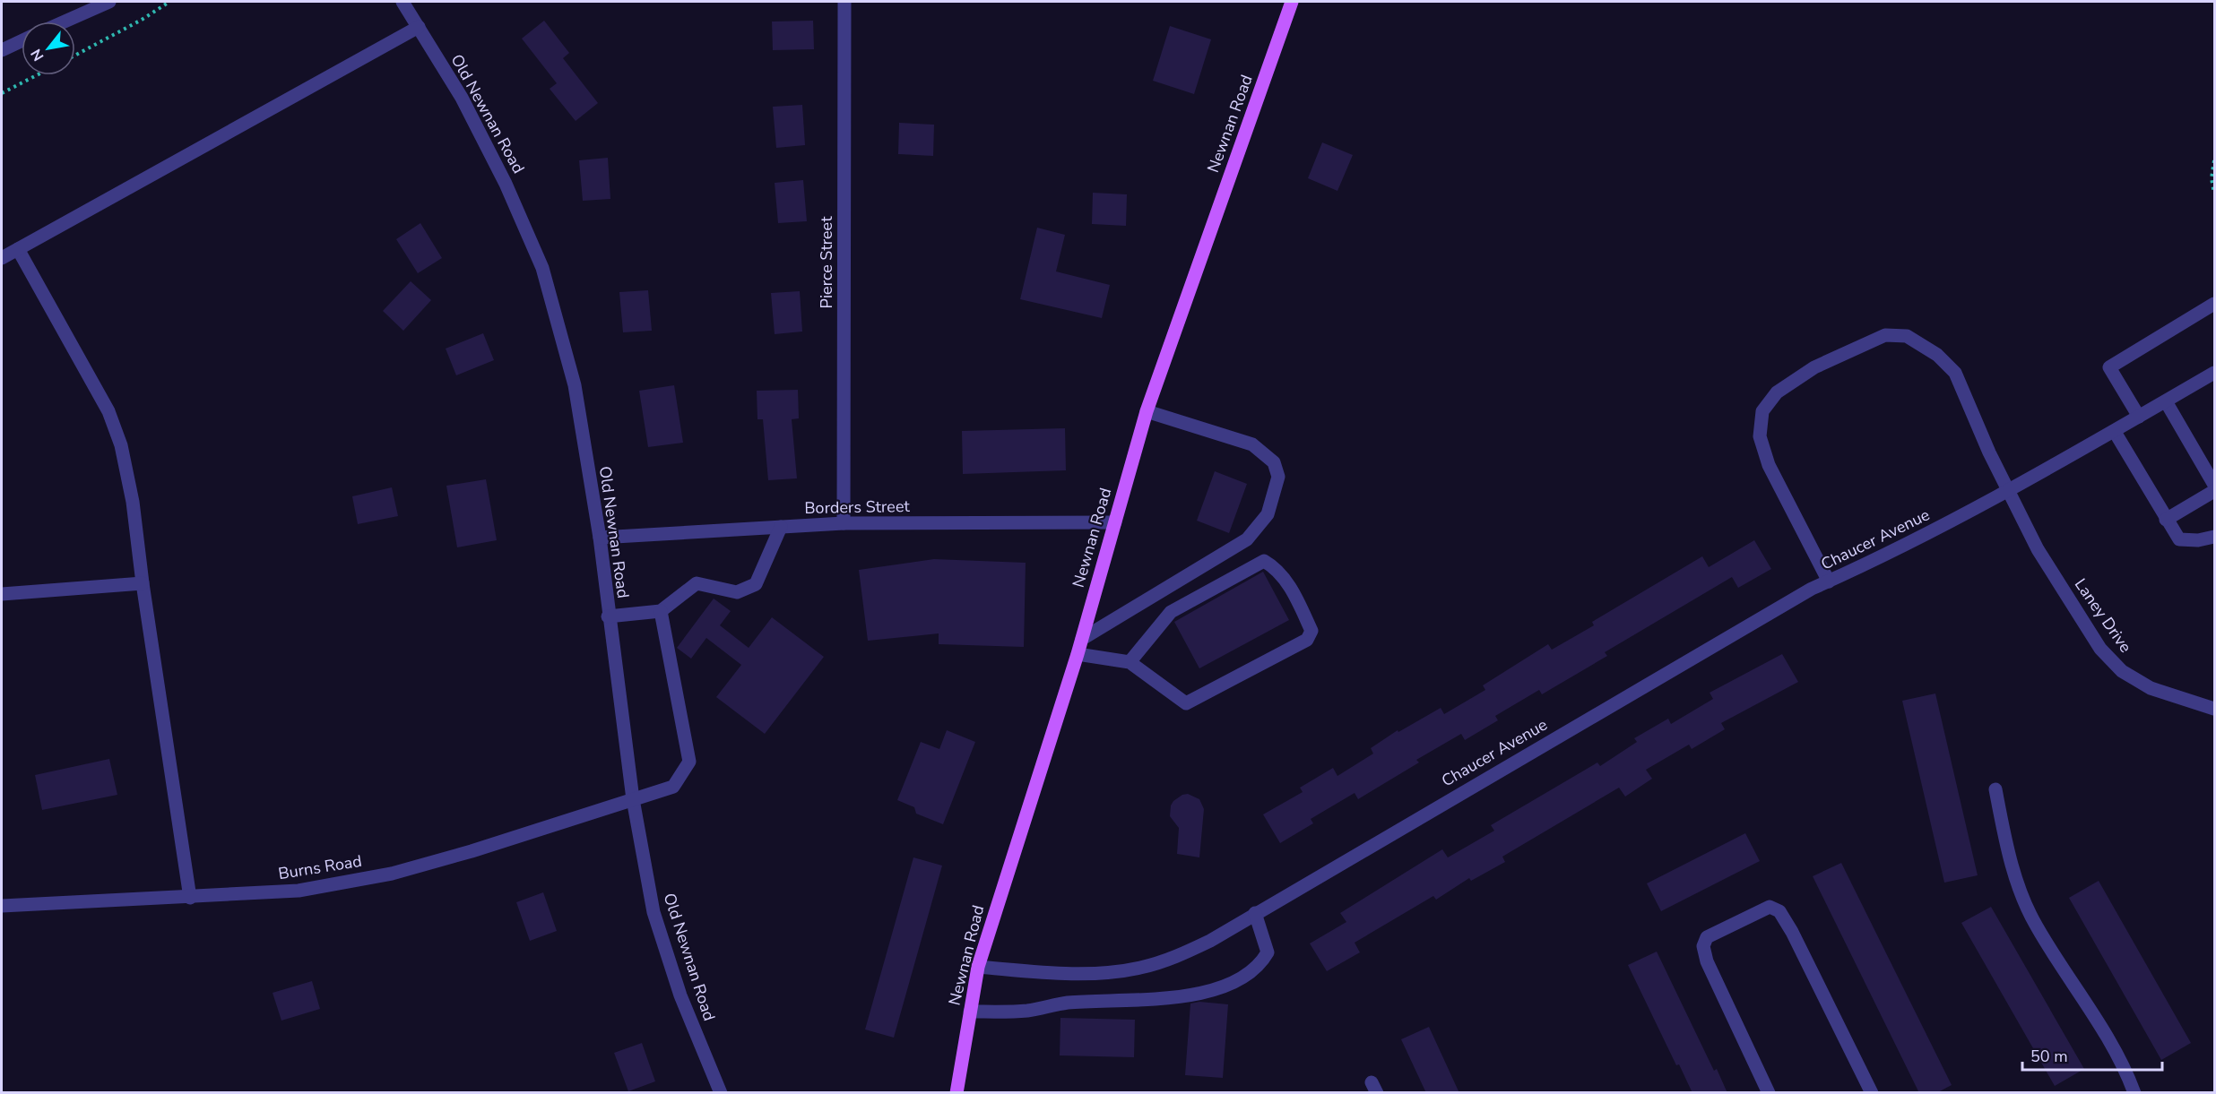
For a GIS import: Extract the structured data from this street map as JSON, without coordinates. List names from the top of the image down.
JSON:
{
  "streets": {
    "main road": ["Newnan Road"],
    "street": [
      "Old Newnan Road",
      "Pierce Street",
      "Borders Street",
      "Chaucer Avenue",
      "Laney Drive",
      "Burns Road"
    ]
  },
  "crossings": [
    ["Old Newnan Road", "Borders Street"],
    ["Old Newnan Road", "Burns Road"],
    ["Newnan Road", "Borders Street"],
    ["Newnan Road", "Chaucer Avenue"],
    ["Pierce Street", "Borders Street"],
    ["Chaucer Avenue", "Laney Drive"]
  ],
  "scale_bar": "50 m",
  "north": "bottom left"
}
